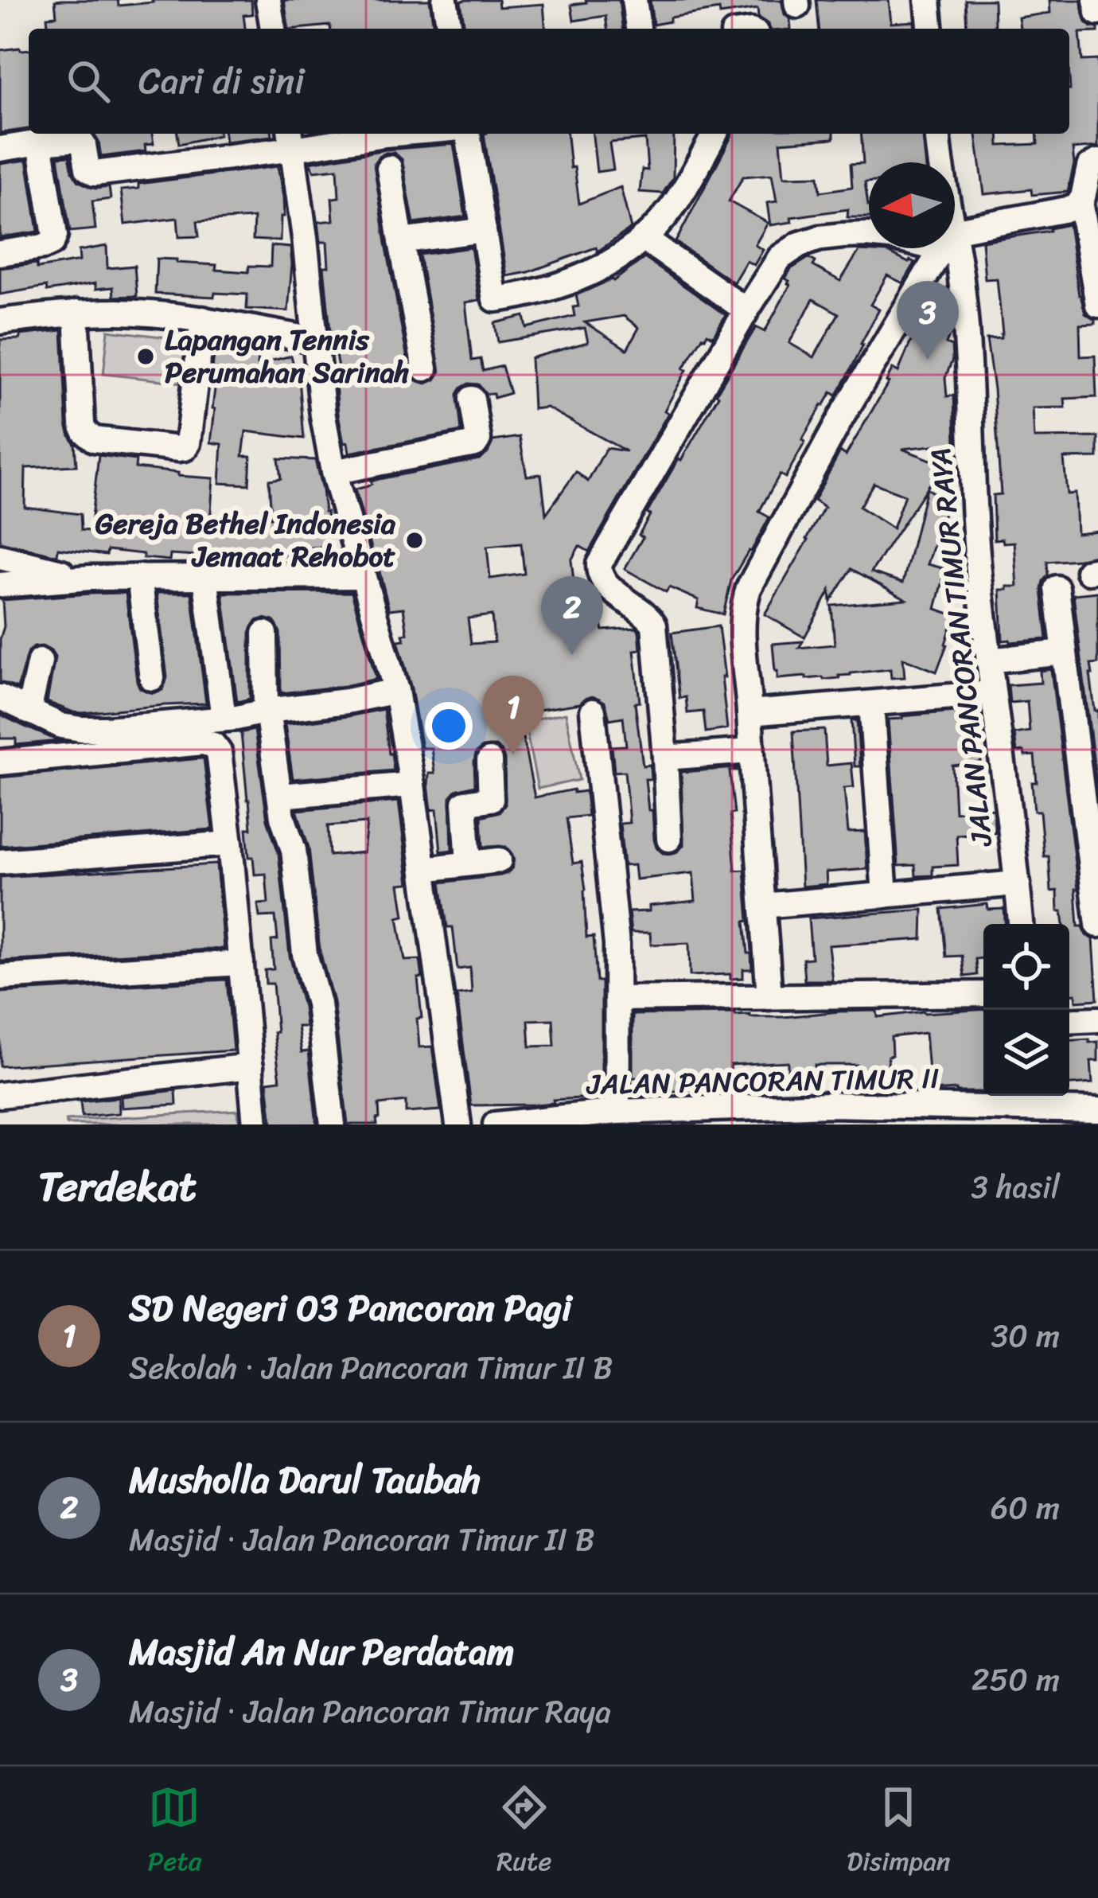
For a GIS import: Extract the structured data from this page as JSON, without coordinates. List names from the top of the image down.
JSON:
{
  "streets": {
    "street": ["JALAN PANCORAN TIMUR RAYA", "JALAN PANCORAN TIMUR II"]
  },
  "places": ["Lapangan Tennis Perumahan Sarinah", "Gereja Bethel Indonesia Jemaat Rehobot"],
  "north": "left",
  "page": {
    "search": "Cari di sini",
    "pins": ["3", "2", "1"],
    "heading": ["Terdekat", "3 hasil"],
    "list": [
      {
        "mark": "1",
        "name": "SD Negeri 03 Pancoran Pagi",
        "note": "Sekolah · Jalan Pancoran Timur II B",
        "value": "30 m"
      },
      {
        "mark": "2",
        "name": "Musholla Darul Taubah",
        "note": "Masjid · Jalan Pancoran Timur II B",
        "value": "60 m"
      },
      {
        "mark": "3",
        "name": "Masjid An Nur Perdatam",
        "note": "Masjid · Jalan Pancoran Timur Raya",
        "value": "250 m"
      }
    ],
    "nav": ["Peta", "Rute", "Disimpan"]
  }
}
